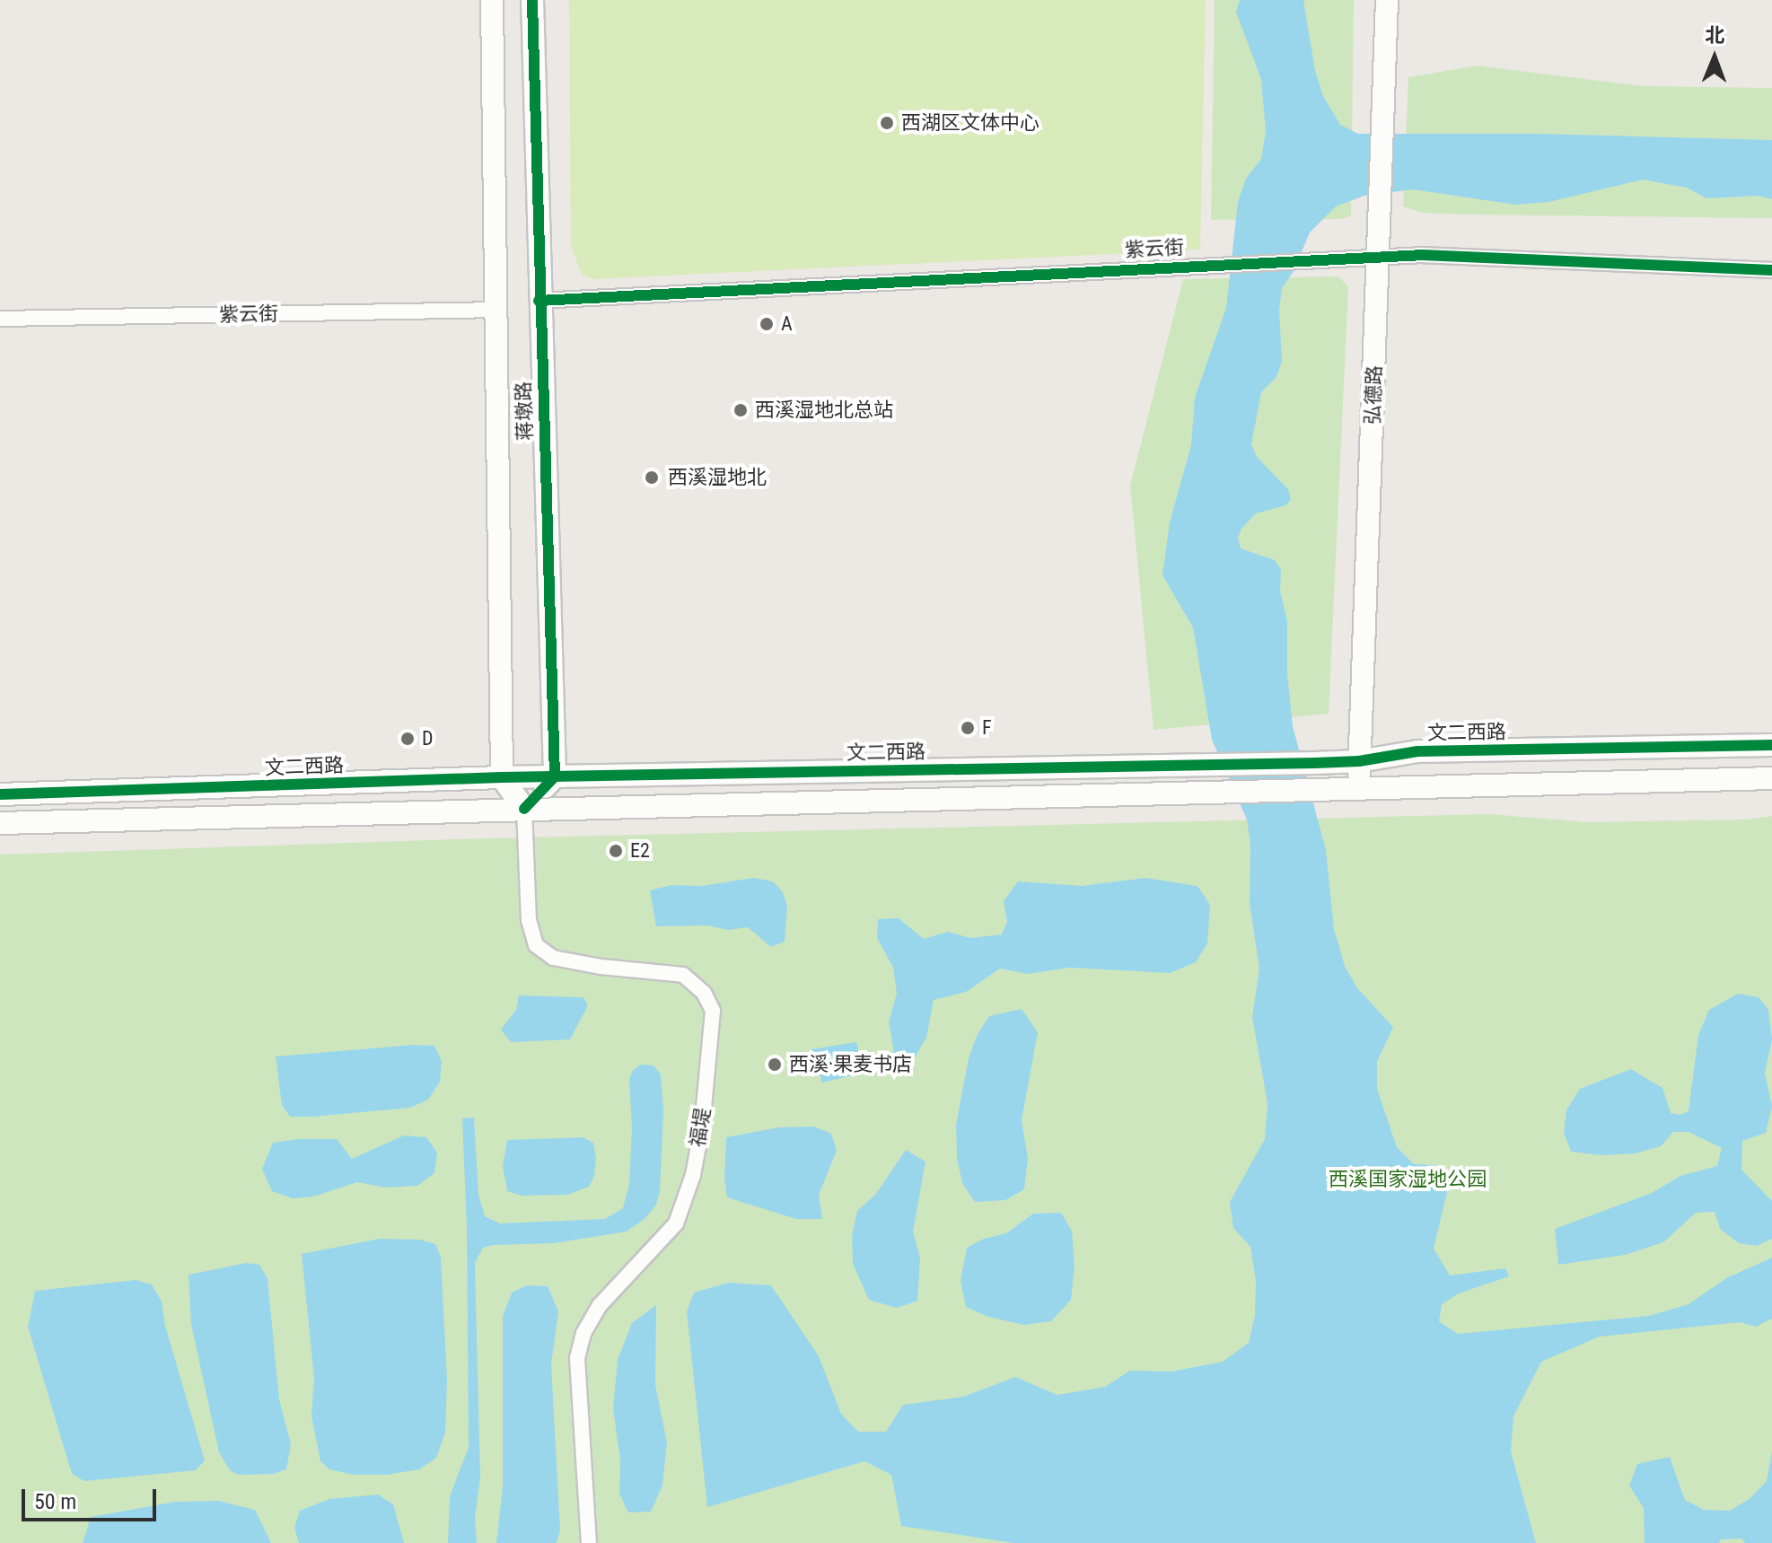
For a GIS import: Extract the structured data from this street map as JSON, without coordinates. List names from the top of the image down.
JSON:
{
  "streets": {
    "main road": ["弘德路", "蒋墩路", "文二西路"],
    "street": ["紫云街", "福堤"]
  },
  "crossings": [
    ["紫云街", "弘德路"],
    ["紫云街", "蒋墩路"],
    ["弘德路", "文二西路"],
    ["蒋墩路", "文二西路"]
  ],
  "parks": ["西溪国家湿地公园"],
  "places": [
    "西湖区文体中心",
    "A",
    "西溪湿地北总站",
    "西溪湿地北",
    "F",
    "D",
    "E2",
    "西溪·果麦书店"
  ],
  "scale_bar": "50 m",
  "north": "top"
}
